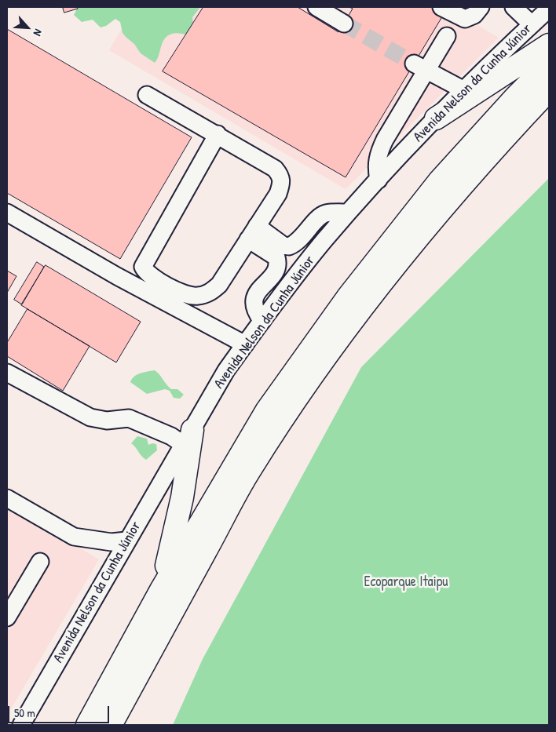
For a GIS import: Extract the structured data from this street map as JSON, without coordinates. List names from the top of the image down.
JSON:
{
  "streets": {
    "street": ["Avenida Nelson da Cunha Júnior"]
  },
  "parks": ["Ecoparque Itaipu"],
  "scale_bar": "50 m",
  "north": "bottom right"
}
